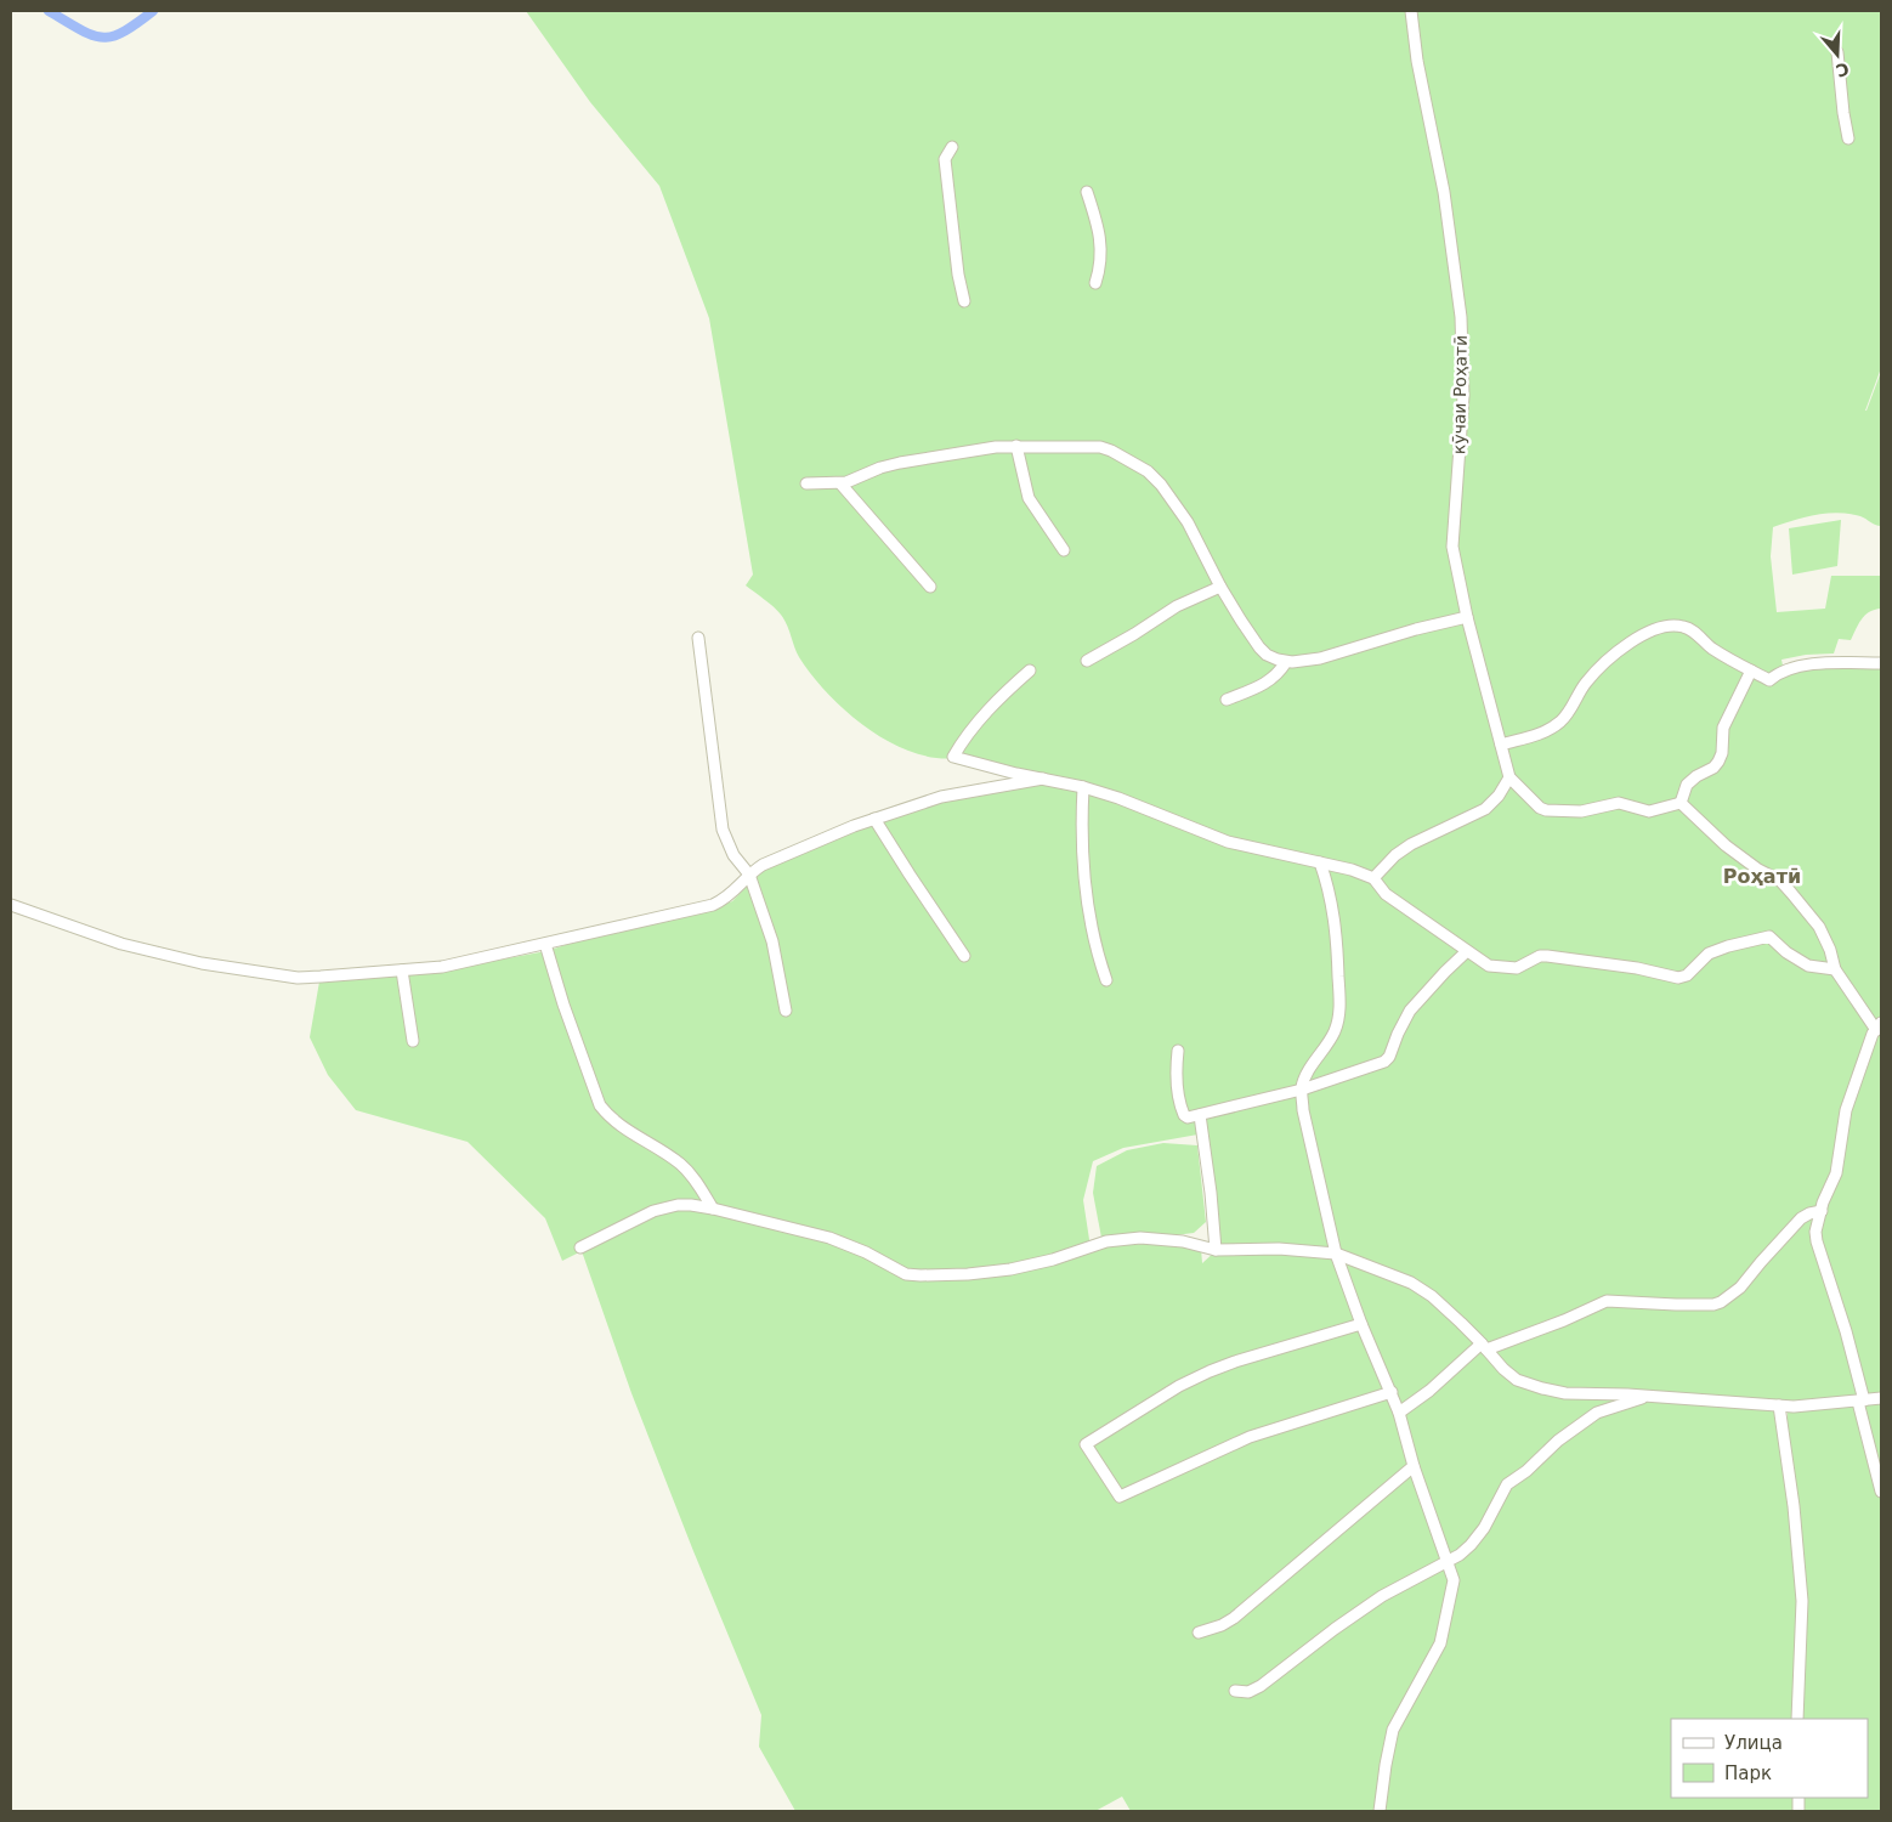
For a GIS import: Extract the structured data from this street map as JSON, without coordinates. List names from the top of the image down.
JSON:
{
  "streets": {
    "street": ["кӯчаи Роҳатӣ"]
  },
  "districts": ["Роҳатӣ"],
  "legend": ["Улица", "Парк"],
  "north": "bottom"
}
